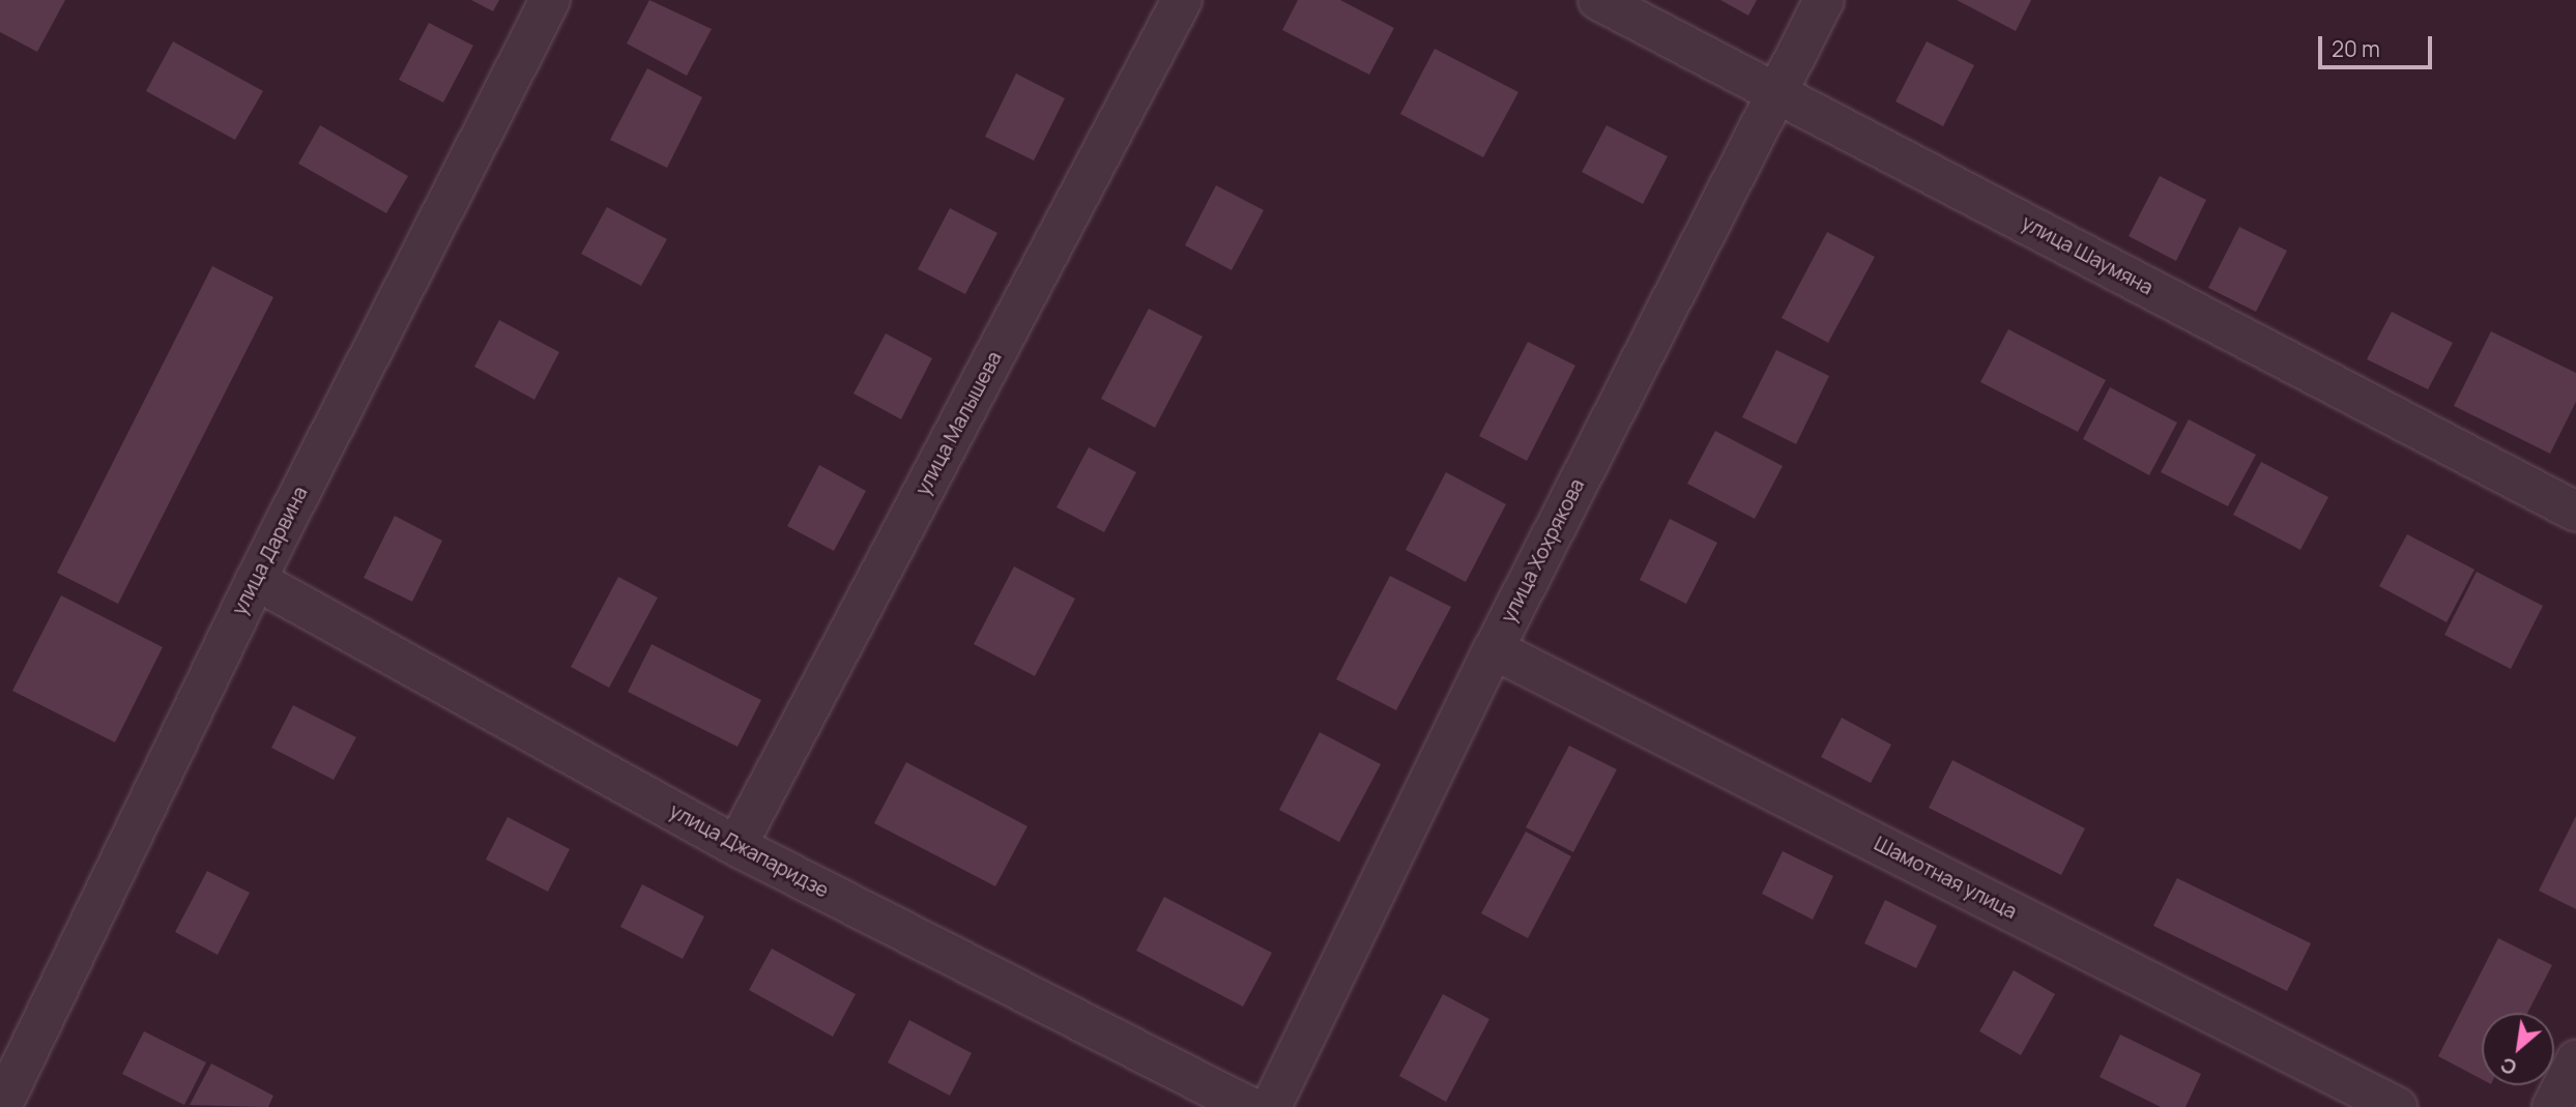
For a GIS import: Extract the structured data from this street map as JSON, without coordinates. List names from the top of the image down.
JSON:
{
  "streets": {
    "street": [
      "улица Шаумяна",
      "улица Малышева",
      "улица Дарвина",
      "улица Хохрякова",
      "улица Джапаридзе",
      "Шамотная улица"
    ]
  },
  "crossings": [
    ["улица Шаумяна", "улица Хохрякова"],
    ["улица Малышева", "улица Джапаридзе"],
    ["улица Дарвина", "улица Джапаридзе"],
    ["улица Хохрякова", "Шамотная улица"]
  ],
  "scale_bar": "20 m",
  "north": "bottom left"
}
